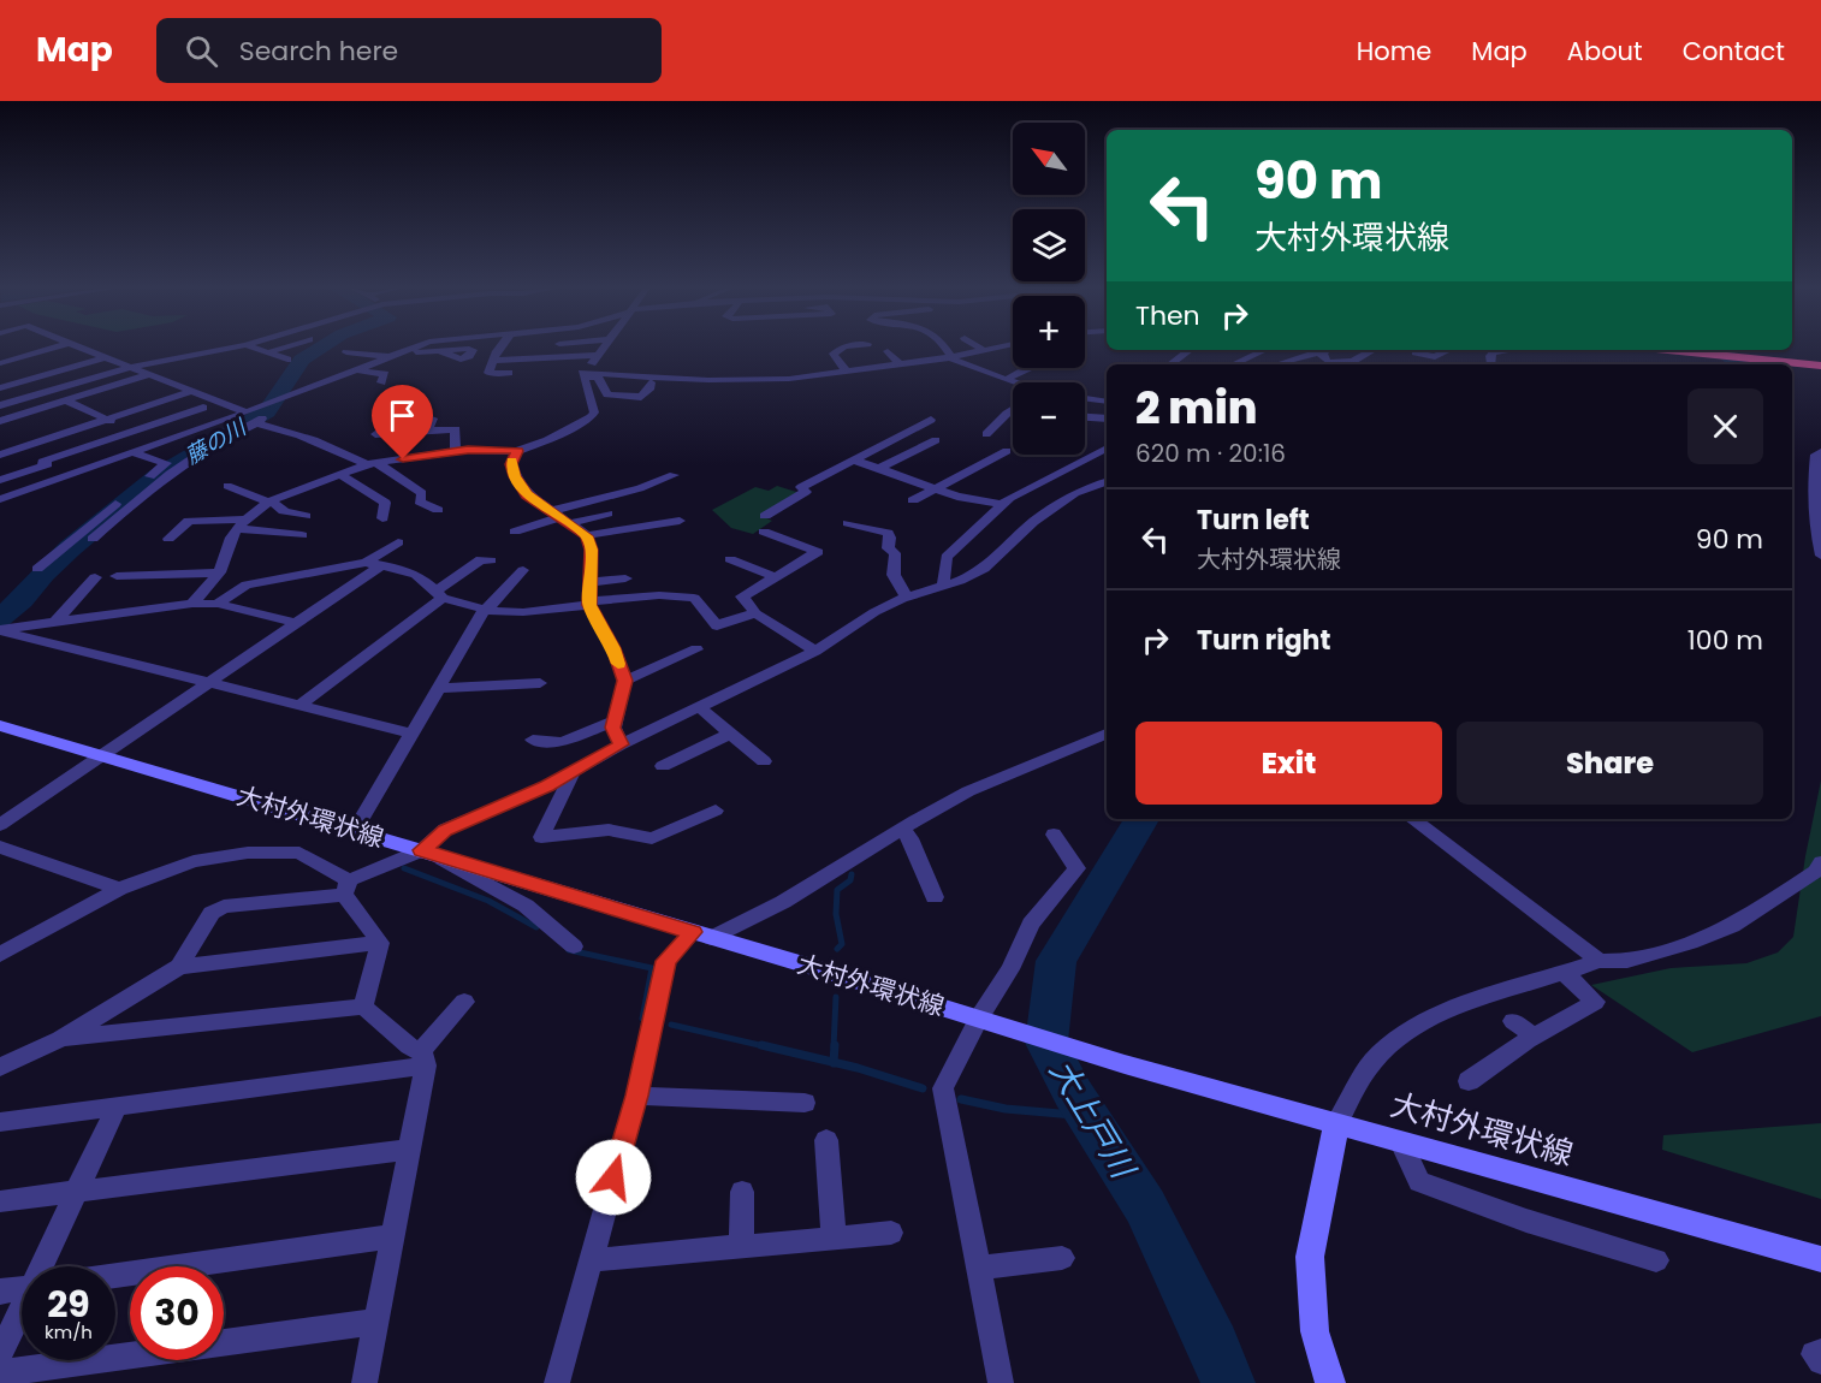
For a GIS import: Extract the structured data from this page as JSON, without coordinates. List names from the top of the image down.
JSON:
{
  "streets": {
    "main road": ["大村外環状線"]
  },
  "water": ["藤の川", "大上戸川"],
  "north": "top left",
  "page": {
    "header": "Map",
    "search": "Search here",
    "nav": [
      "Home",
      "Map",
      "About",
      "Contact"
    ],
    "map_buttons": ["+", "−"],
    "turn": ["90 m", "大村外環状線"],
    "then": "Then",
    "heading": ["2 min", "620 m · 20:16"],
    "list": [
      {
        "name": "Turn left",
        "note": "大村外環状線",
        "value": "90 m"
      },
      {
        "name": "Turn right",
        "value": "100 m"
      }
    ],
    "buttons": ["Exit", "Share"],
    "speed": "29 km/h",
    "limit": "30"
  }
}
